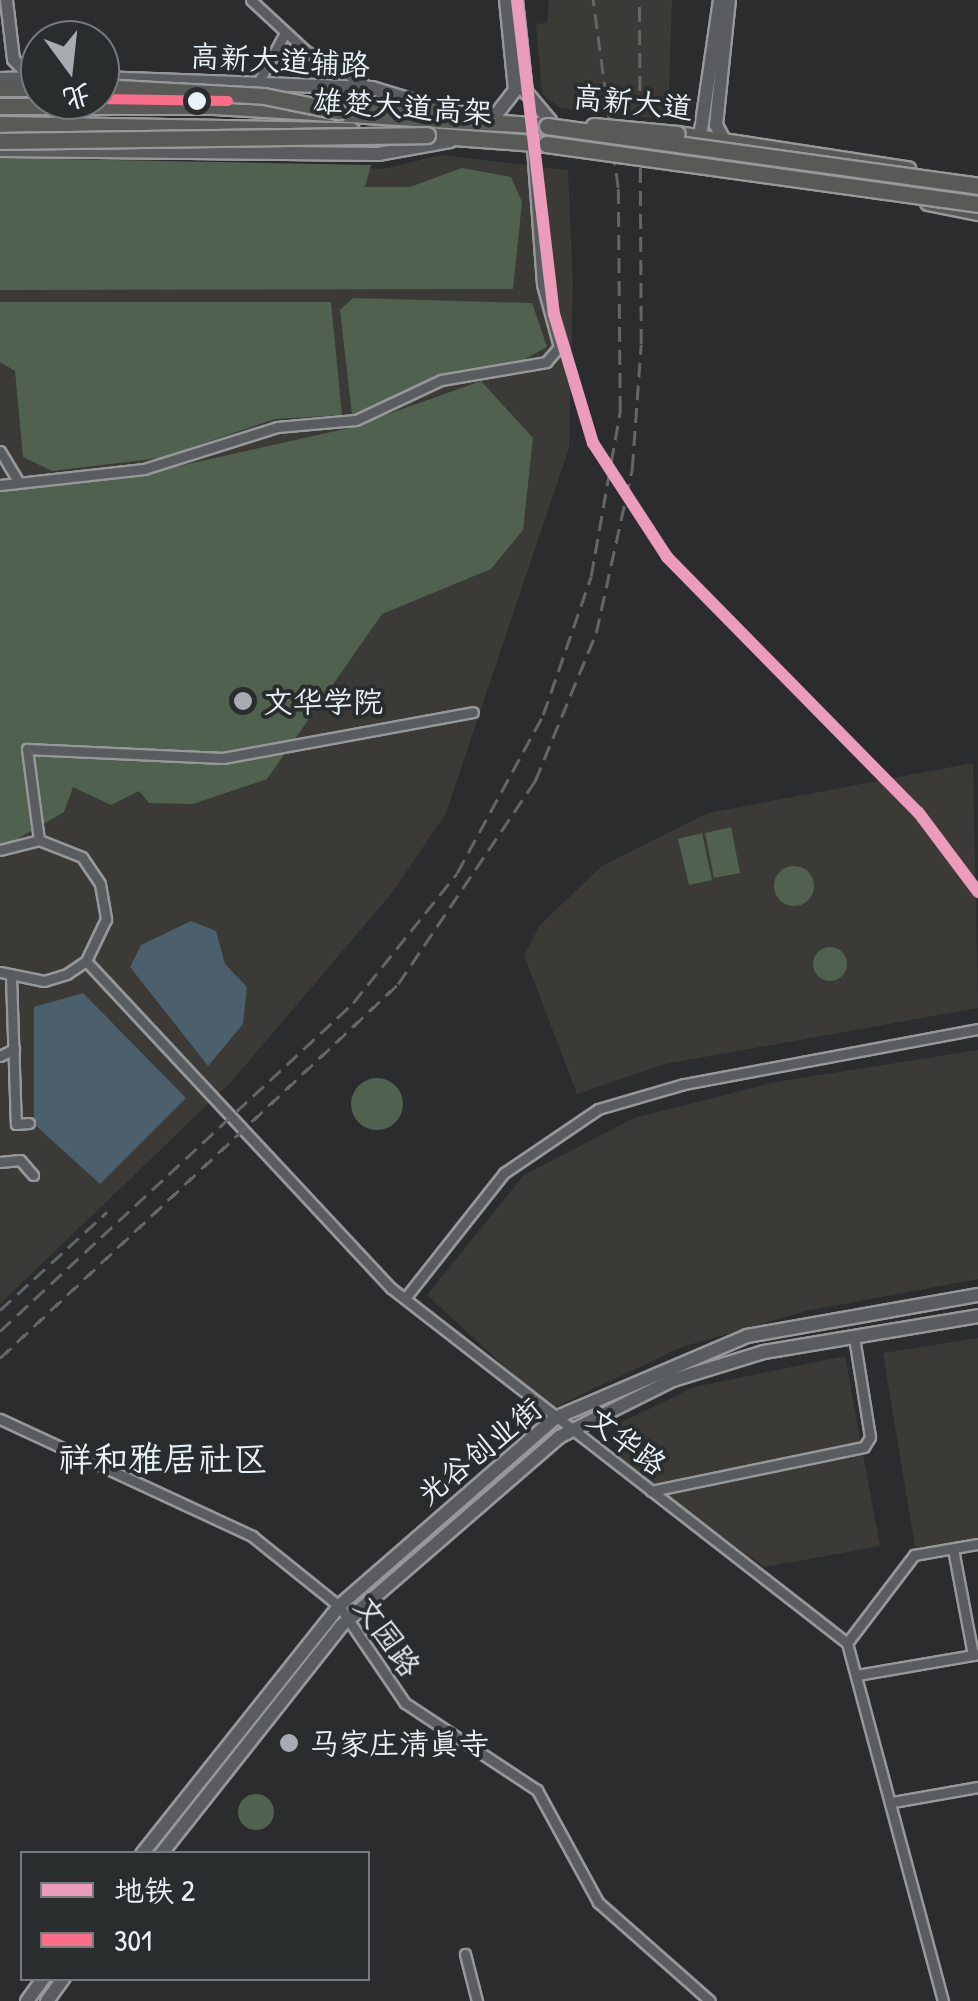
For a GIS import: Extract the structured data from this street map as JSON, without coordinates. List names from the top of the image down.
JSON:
{
  "streets": {
    "highway": ["雄楚大道高架"],
    "main road": ["高新大道辅路", "高新大道", "光谷创业街"],
    "street": ["文华路", "文园路"]
  },
  "crossings": [
    ["高新大道辅路", "高新大道"],
    ["高新大道", "雄楚大道高架"],
    ["文华路", "光谷创业街"],
    ["光谷创业街", "文园路"]
  ],
  "districts": ["祥和雅居社区"],
  "places": ["文华学院", "马家庄清真寺"],
  "lines": ["metro line 2", "transit line 301"],
  "legend": ["地铁 2", "301"],
  "north": "bottom"
}
